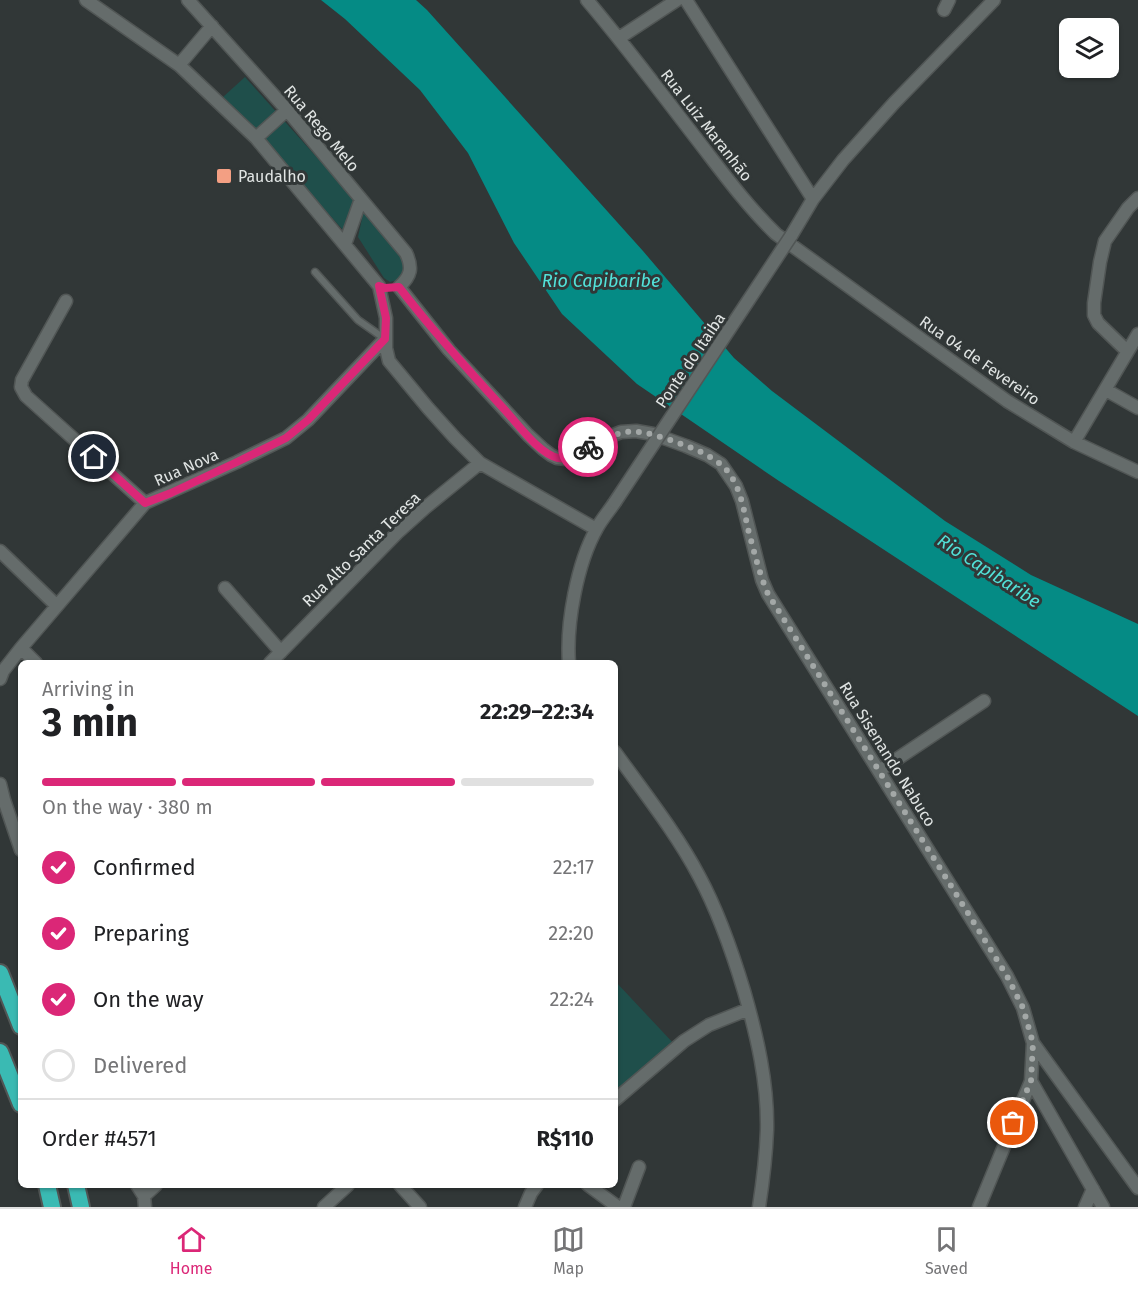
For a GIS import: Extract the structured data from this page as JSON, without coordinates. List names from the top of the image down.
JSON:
{
  "streets": {
    "street": [
      "Rua Luiz Maranhão",
      "Rua Rego Melo",
      "Ponte do Itaiba",
      "Rua 04 de Fevereiro",
      "Rua Nova",
      "Rua Alto Santa Teresa",
      "Rua Sisenando Nabuco"
    ]
  },
  "crossings": [
    ["Rua Luiz Maranhão", "Rua 04 de Fevereiro"],
    ["Rua Rego Melo", "Rua Sisenando Nabuco"]
  ],
  "water": ["Rio Capibaribe"],
  "places": {
    "transit": ["Paudalho"]
  },
  "page": {
    "heading": ["3 min", "Arriving in", "22:29–22:34"],
    "panel": ["Order #4571", "R$110"],
    "bar": "On the way · 380 m",
    "list": [
      ["Confirmed", "22:17"],
      ["Preparing", "22:20"],
      ["On the way", "22:24"],
      "Delivered"
    ],
    "tabs": ["Home", "Map", "Saved"]
  }
}
